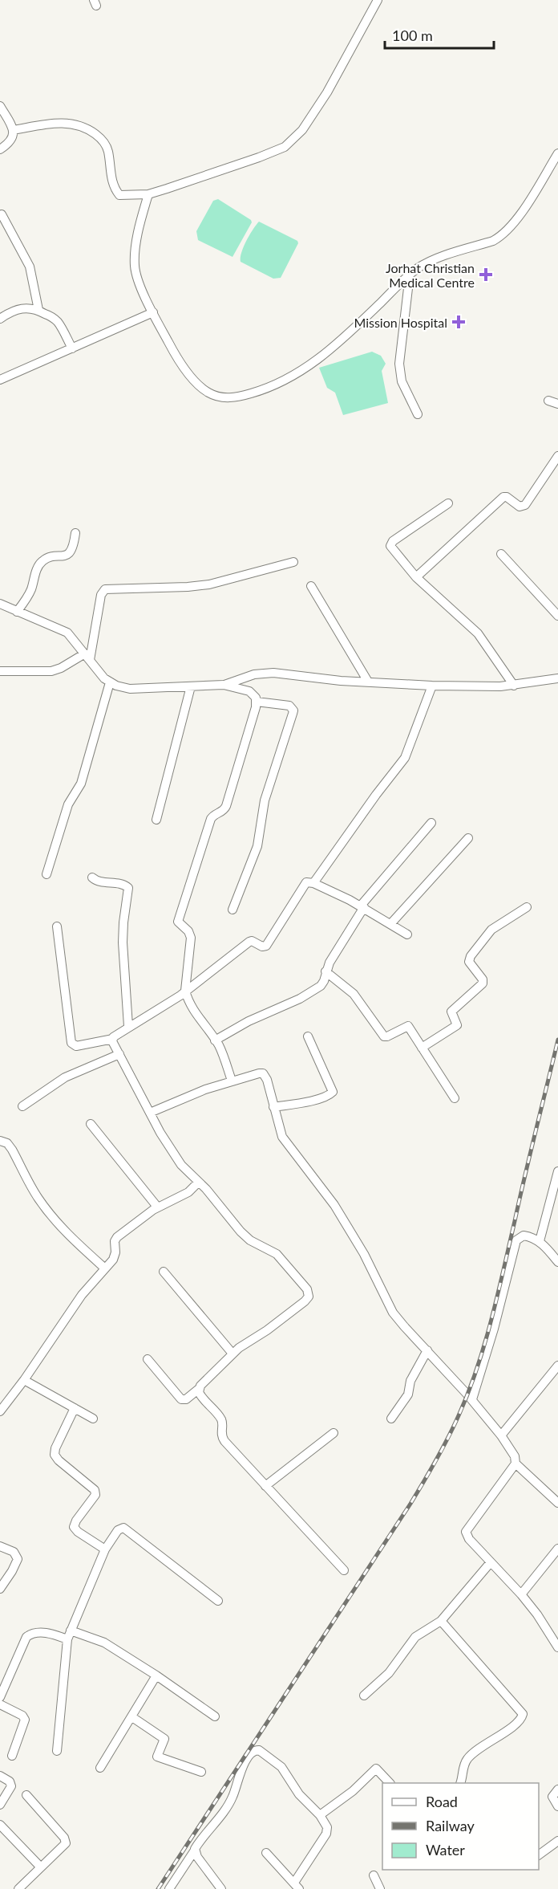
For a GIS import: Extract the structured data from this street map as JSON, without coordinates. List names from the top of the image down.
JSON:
{
  "places": {
    "health": ["Jorhat Christian Medical Centre", "Mission Hospital"]
  },
  "legend": ["Road", "Railway", "Water"],
  "scale_bar": "100 m"
}
